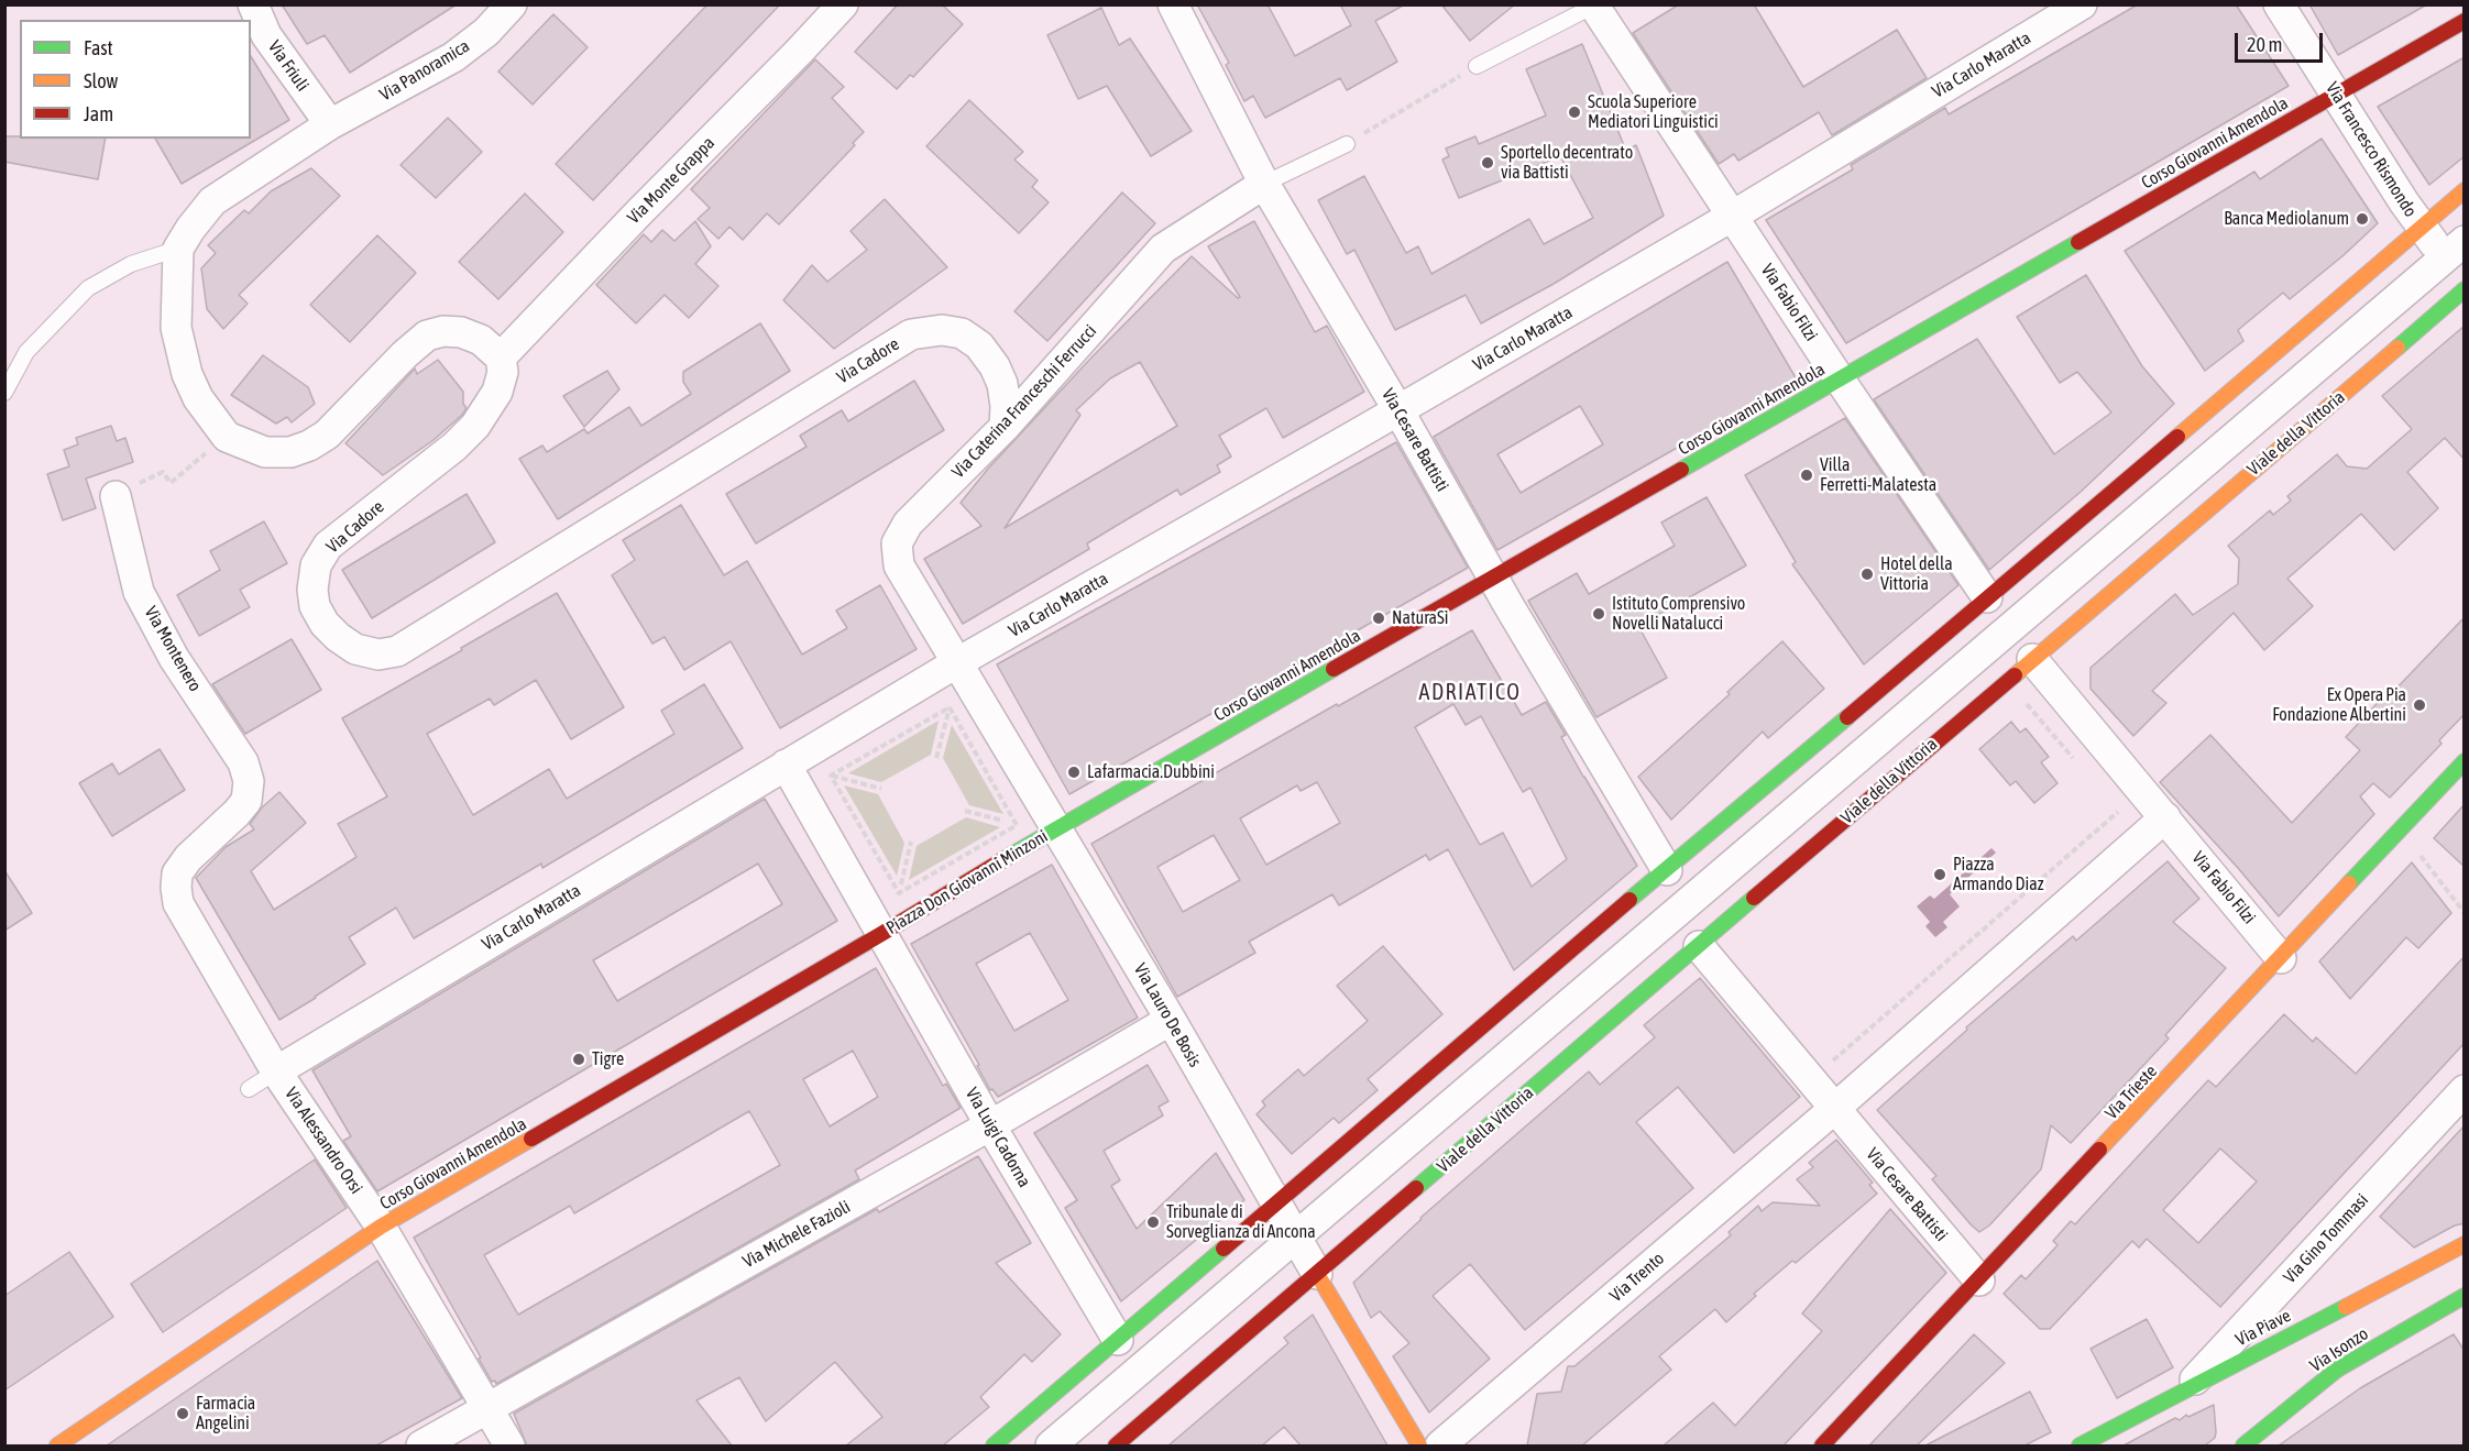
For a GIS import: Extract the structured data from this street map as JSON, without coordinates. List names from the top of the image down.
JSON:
{
  "streets": {
    "street": [
      "Via Carlo Maratta",
      "Via Friuli",
      "Via Panoramica",
      "Corso Giovanni Amendola",
      "Via Francesco Rismondo",
      "Via Monte Grappa",
      "Via Fabio Filzi",
      "Via Cadore",
      "Via Caterina Franceschi Ferrucci",
      "Viale della Vittoria",
      "Via Cesare Battisti",
      "Via Montenero",
      "Piazza Don Giovanni Minzoni",
      "Via Lauro De Bosis",
      "Via Trieste",
      "Via Luigi Cadorna",
      "Via Alessandro Orsi",
      "Via Michele Fazioli",
      "Via Gino Tommasi",
      "Via Trento",
      "Via Piave",
      "Via Isonzo"
    ]
  },
  "crossings": [
    ["Via Carlo Maratta", "Via Fabio Filzi"],
    ["Via Carlo Maratta", "Via Caterina Franceschi Ferrucci"],
    ["Via Carlo Maratta", "Via Cesare Battisti"],
    ["Via Carlo Maratta", "Piazza Don Giovanni Minzoni"],
    ["Via Carlo Maratta", "Via Alessandro Orsi"],
    ["Via Friuli", "Via Panoramica"],
    ["Corso Giovanni Amendola", "Via Francesco Rismondo"],
    ["Corso Giovanni Amendola", "Via Fabio Filzi"],
    ["Corso Giovanni Amendola", "Via Cesare Battisti"],
    ["Corso Giovanni Amendola", "Piazza Don Giovanni Minzoni"],
    ["Corso Giovanni Amendola", "Via Lauro De Bosis"],
    ["Corso Giovanni Amendola", "Via Luigi Cadorna"],
    ["Corso Giovanni Amendola", "Via Alessandro Orsi"],
    ["Via Monte Grappa", "Via Cadore"],
    ["Via Fabio Filzi", "Via Trieste"],
    ["Via Cadore", "Via Caterina Franceschi Ferrucci"],
    ["Via Caterina Franceschi Ferrucci", "Via Cesare Battisti"],
    ["Via Caterina Franceschi Ferrucci", "Piazza Don Giovanni Minzoni"],
    ["Via Cesare Battisti", "Via Trieste"],
    ["Via Cesare Battisti", "Via Trento"],
    ["Via Montenero", "Via Alessandro Orsi"],
    ["Piazza Don Giovanni Minzoni", "Via Lauro De Bosis"],
    ["Piazza Don Giovanni Minzoni", "Via Luigi Cadorna"],
    ["Via Lauro De Bosis", "Via Michele Fazioli"],
    ["Via Luigi Cadorna", "Via Michele Fazioli"],
    ["Via Alessandro Orsi", "Via Michele Fazioli"],
    ["Via Gino Tommasi", "Via Piave"]
  ],
  "districts": ["ADRIATICO"],
  "places": [
    "Scuola Superiore Mediatori Linguistici",
    "Sportello decentrato via Battisti",
    "Banca Mediolanum",
    "Villa Ferretti-Malatesta",
    "Hotel della Vittoria",
    "Istituto Comprensivo Novelli Natalucci",
    "NaturaSì",
    "Ex Opera Pia Fondazione Albertini",
    "Lafarmacia.Dubbini",
    "Piazza Armando Diaz",
    "Tigre",
    "Tribunale di Sorveglianza di Ancona",
    "Farmacia Angelini"
  ],
  "legend": ["Fast", "Slow", "Jam"],
  "scale_bar": "20 m"
}
